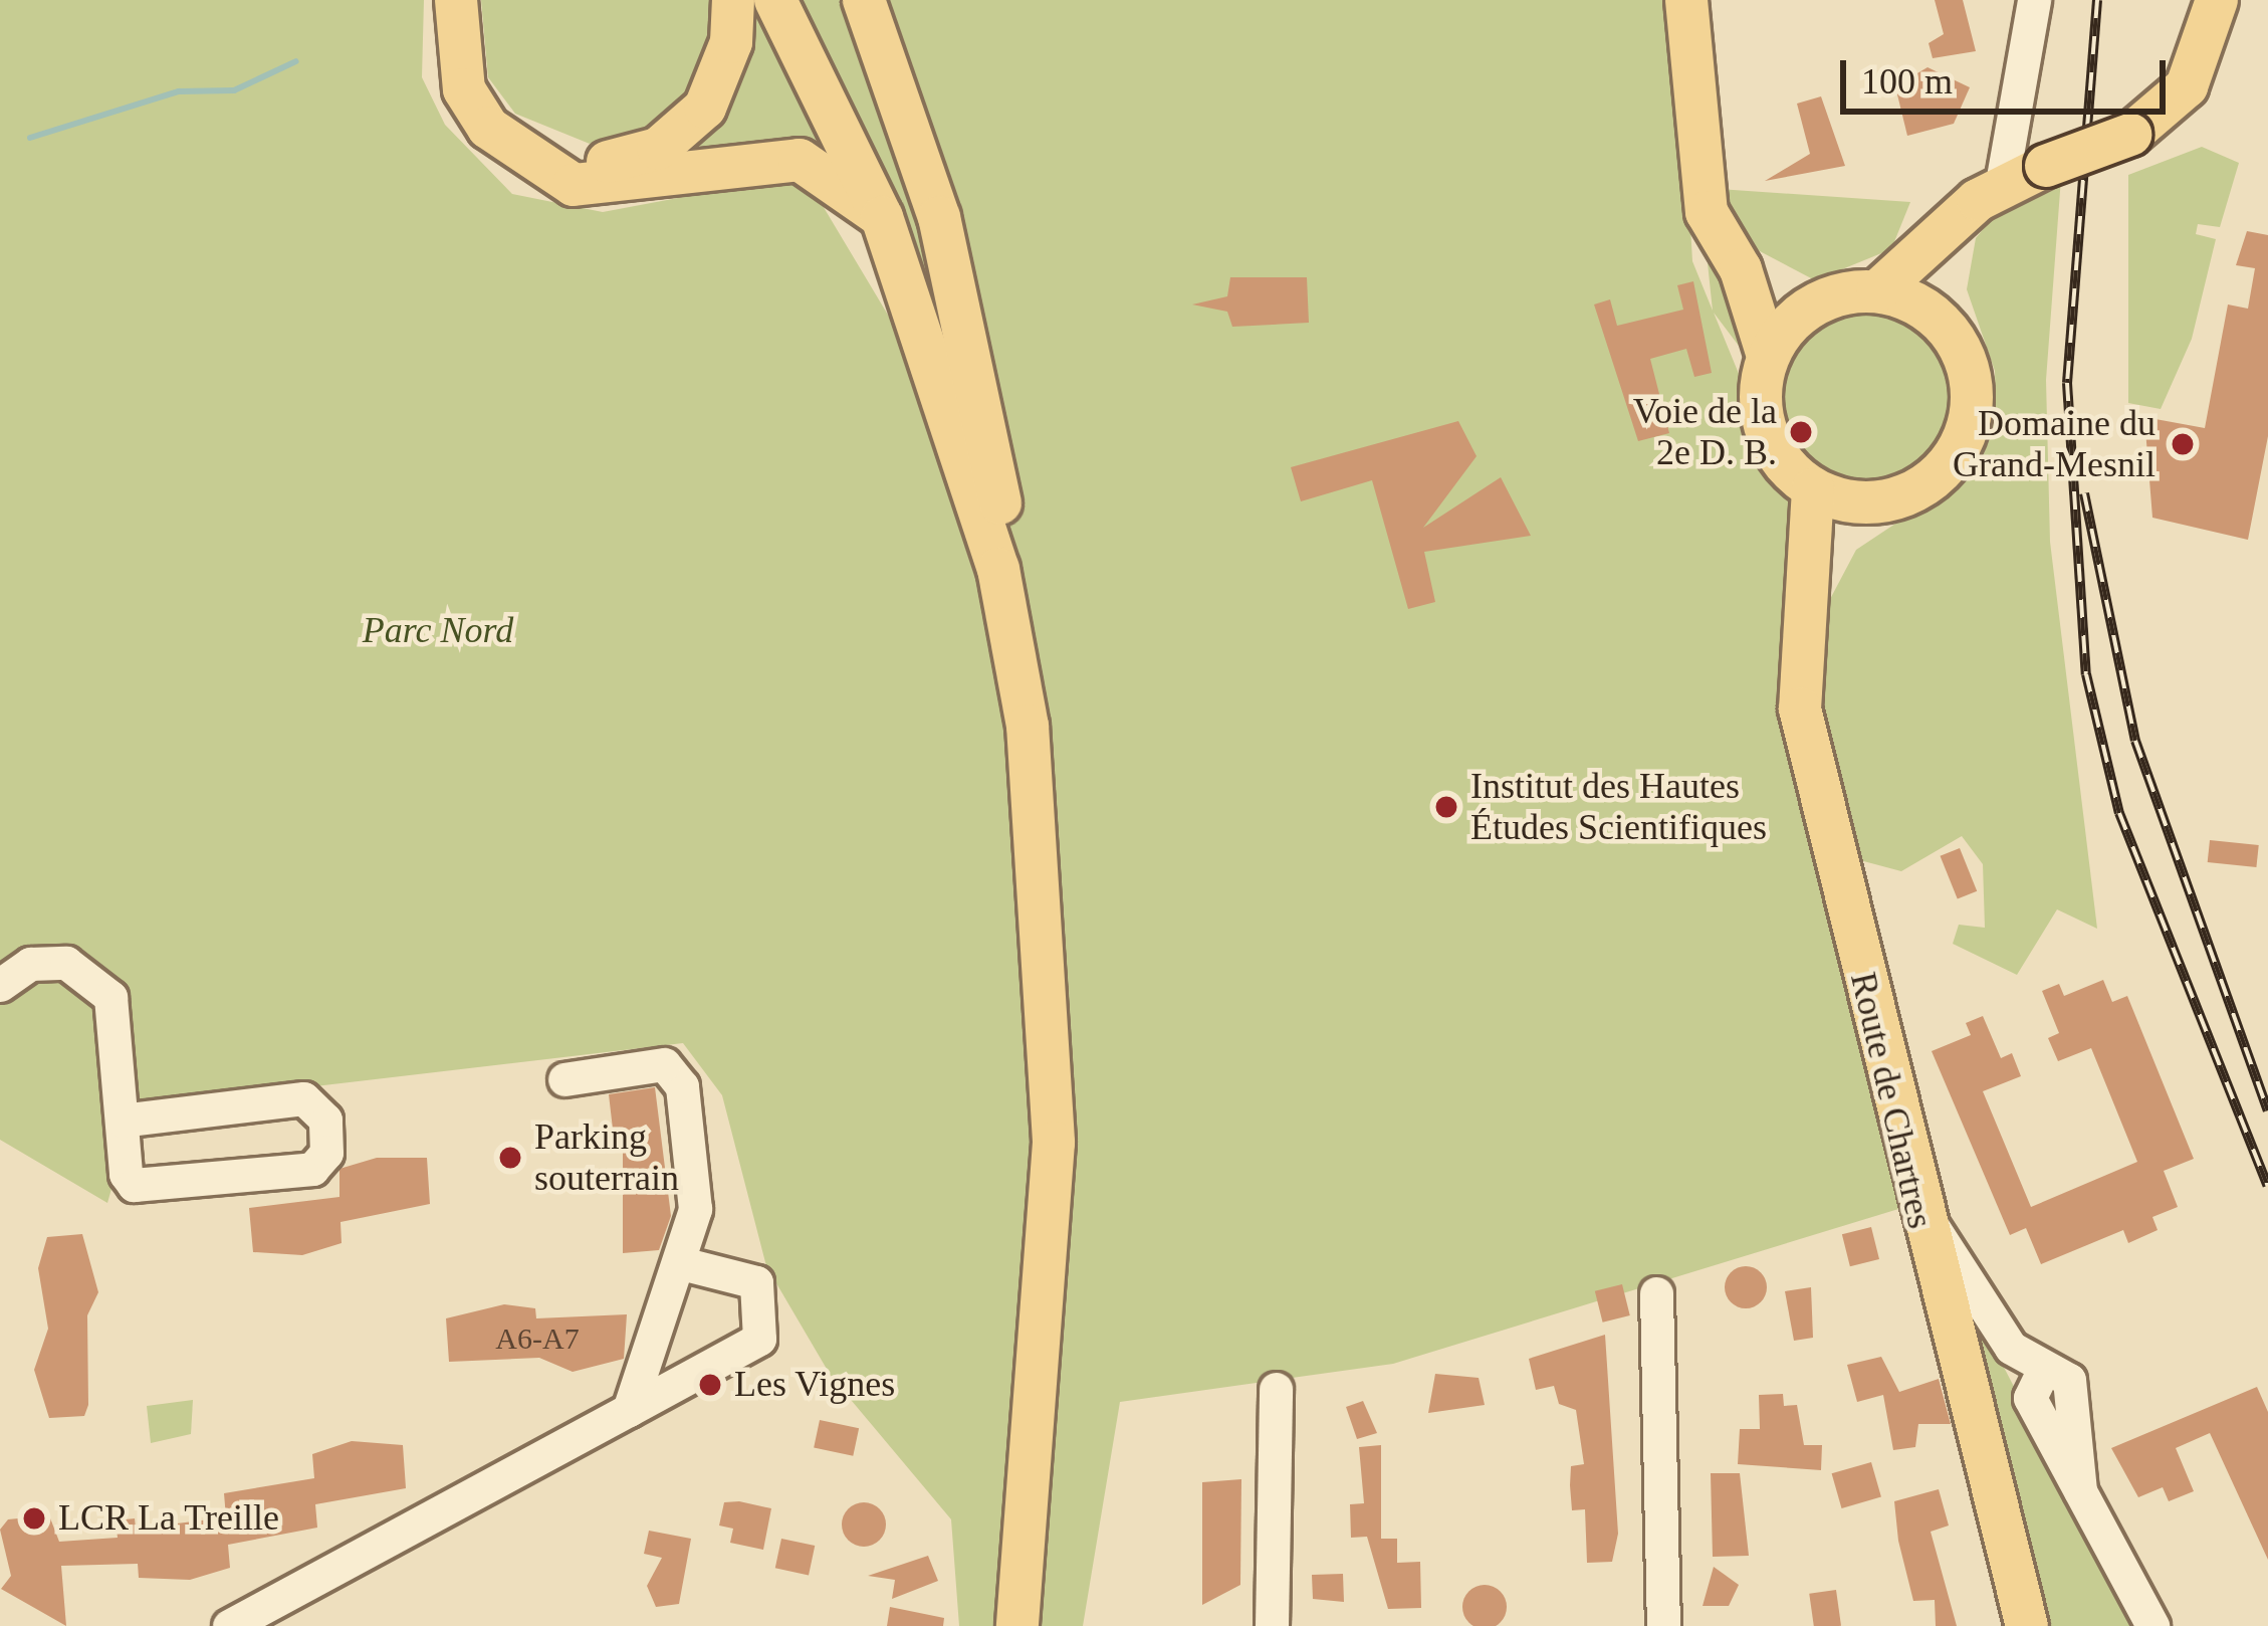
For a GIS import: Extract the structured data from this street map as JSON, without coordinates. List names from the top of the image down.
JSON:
{
  "streets": {
    "main road": ["Route de Chartres"]
  },
  "parks": ["Parc Nord"],
  "places": [
    "Voie de la 2e D. B.",
    "Domaine du Grand-Mesnil",
    "Institut des Hautes Études Scientifiques",
    "Parking souterrain",
    "Les Vignes",
    "LCR La Treille"
  ],
  "house_numbers": ["A6-A7"],
  "scale_bar": "100 m"
}
